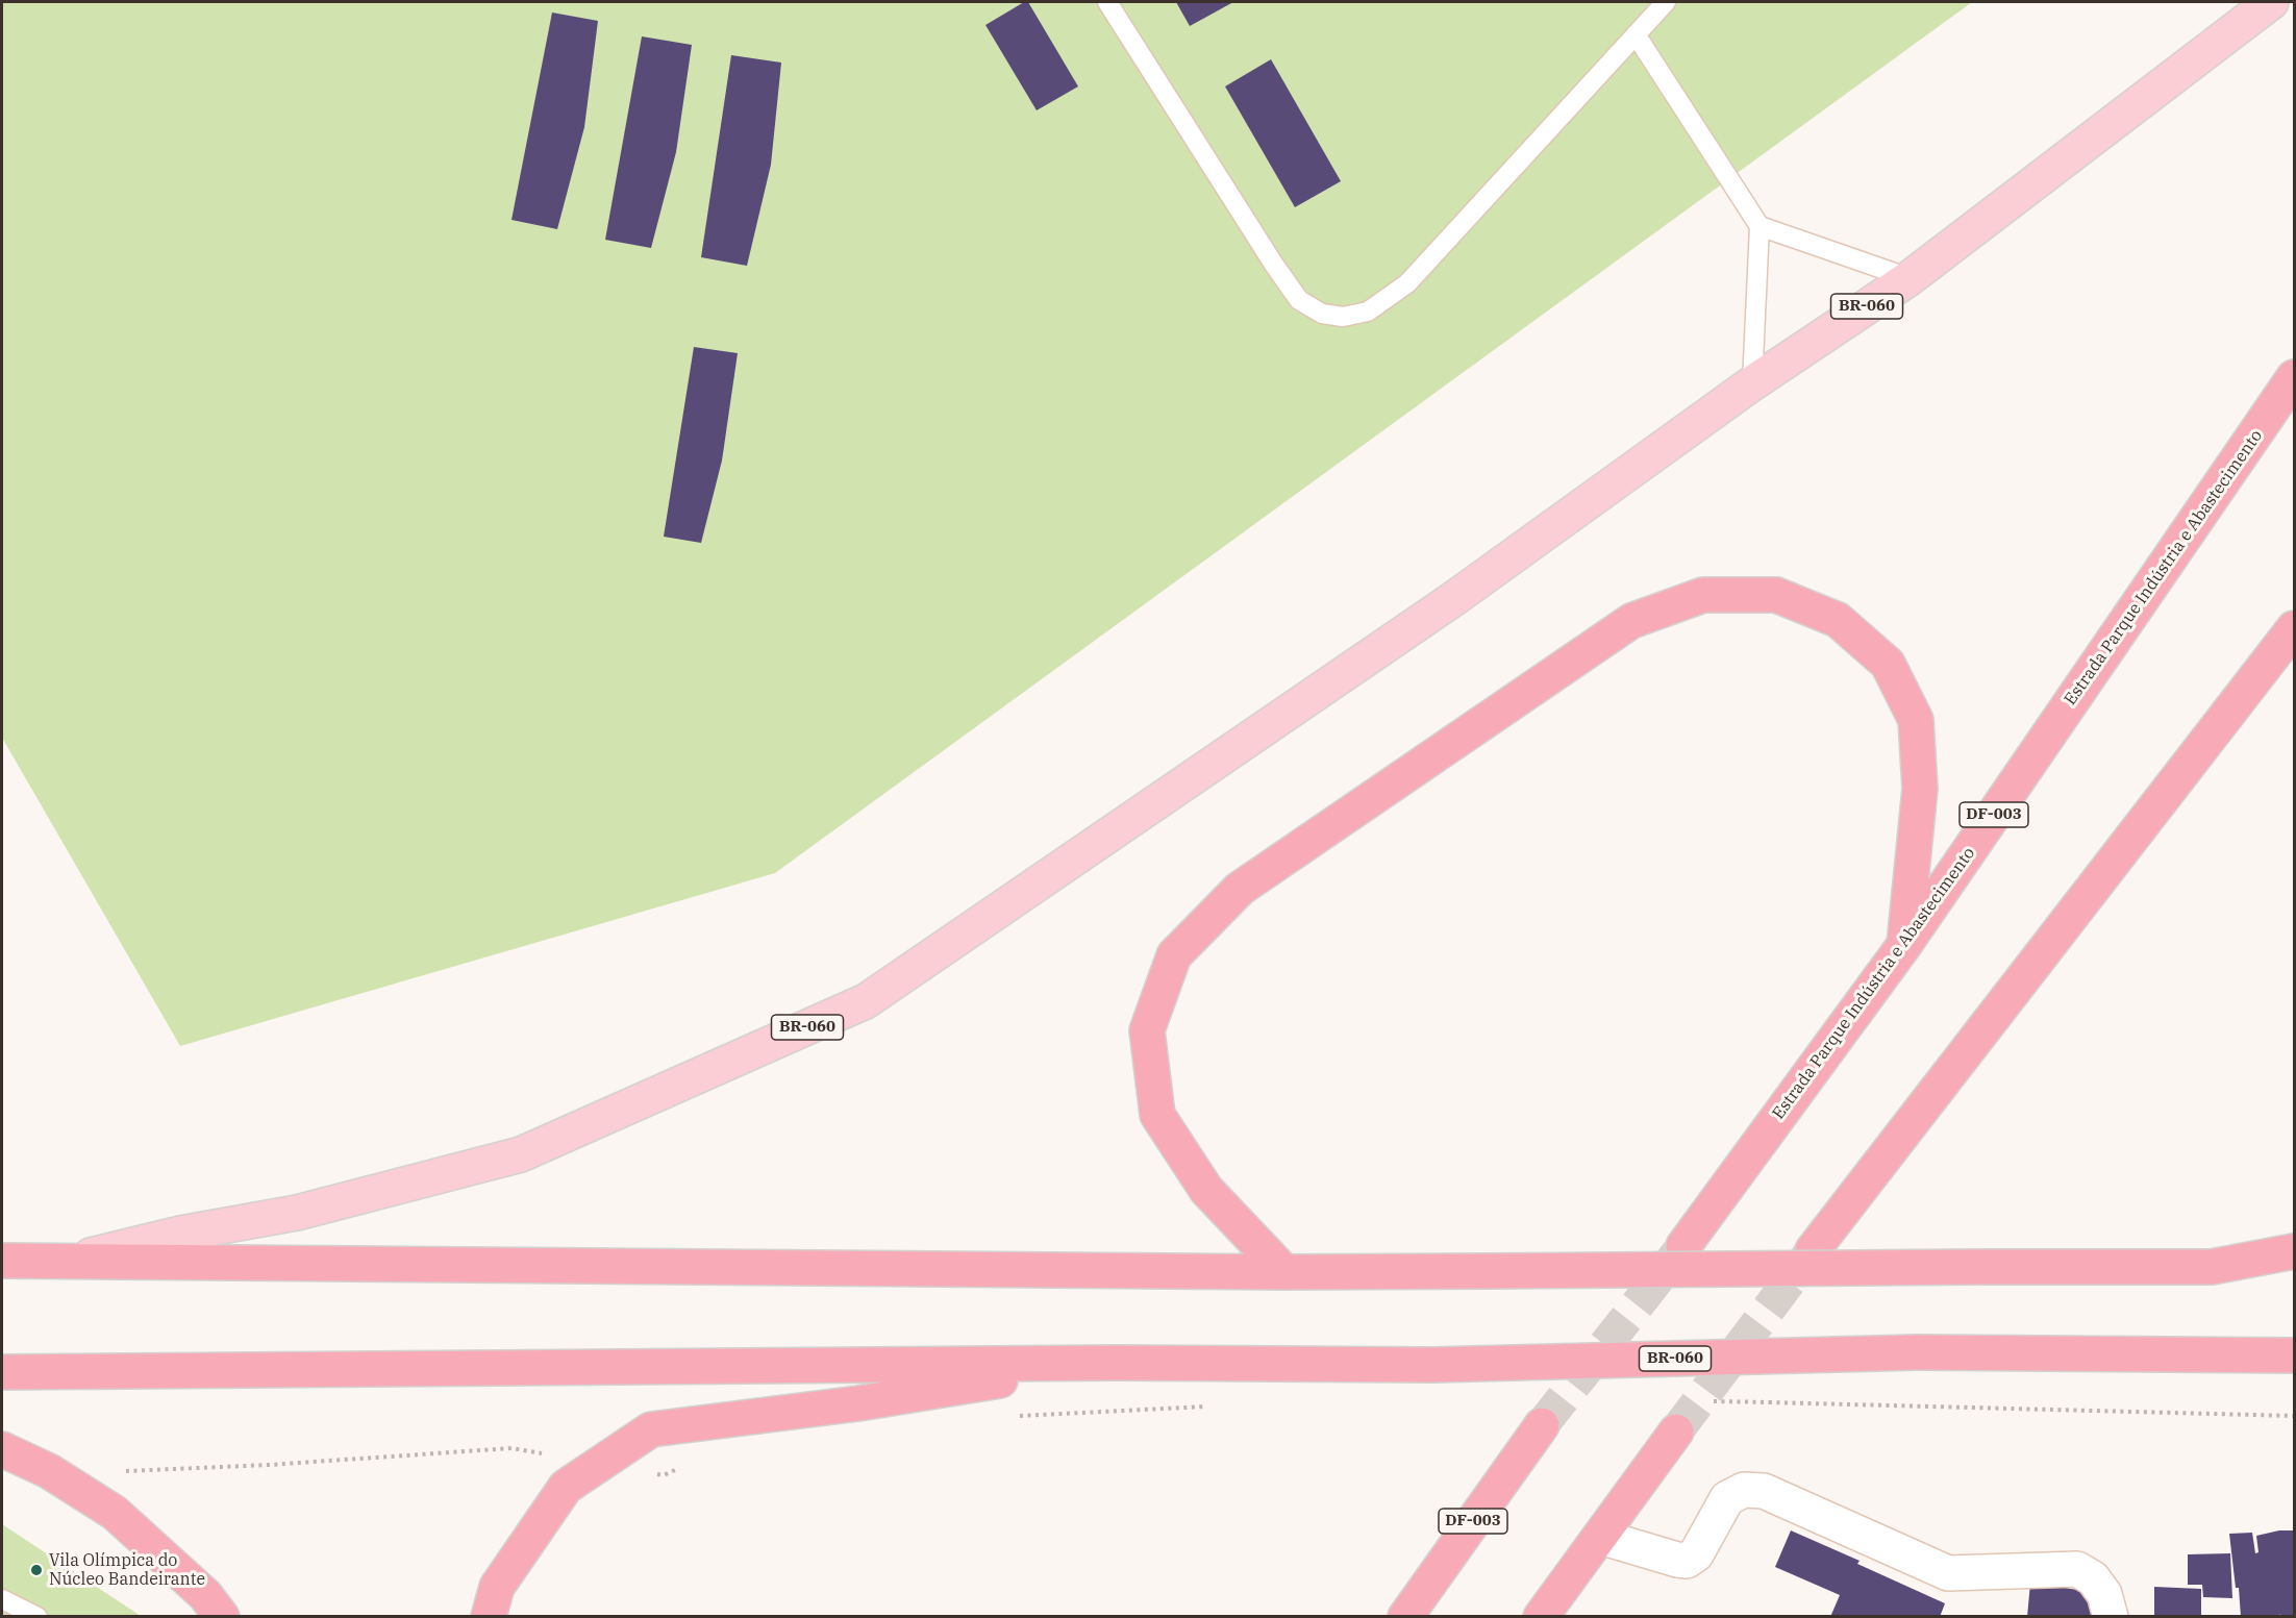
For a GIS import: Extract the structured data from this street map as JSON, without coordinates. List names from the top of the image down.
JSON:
{
  "streets": {
    "highway": ["BR-060", "Estrada Parque Indústria e Abastecimento", "DF-003"]
  },
  "places": ["Vila Olímpica do Núcleo Bandeirante"]
}
